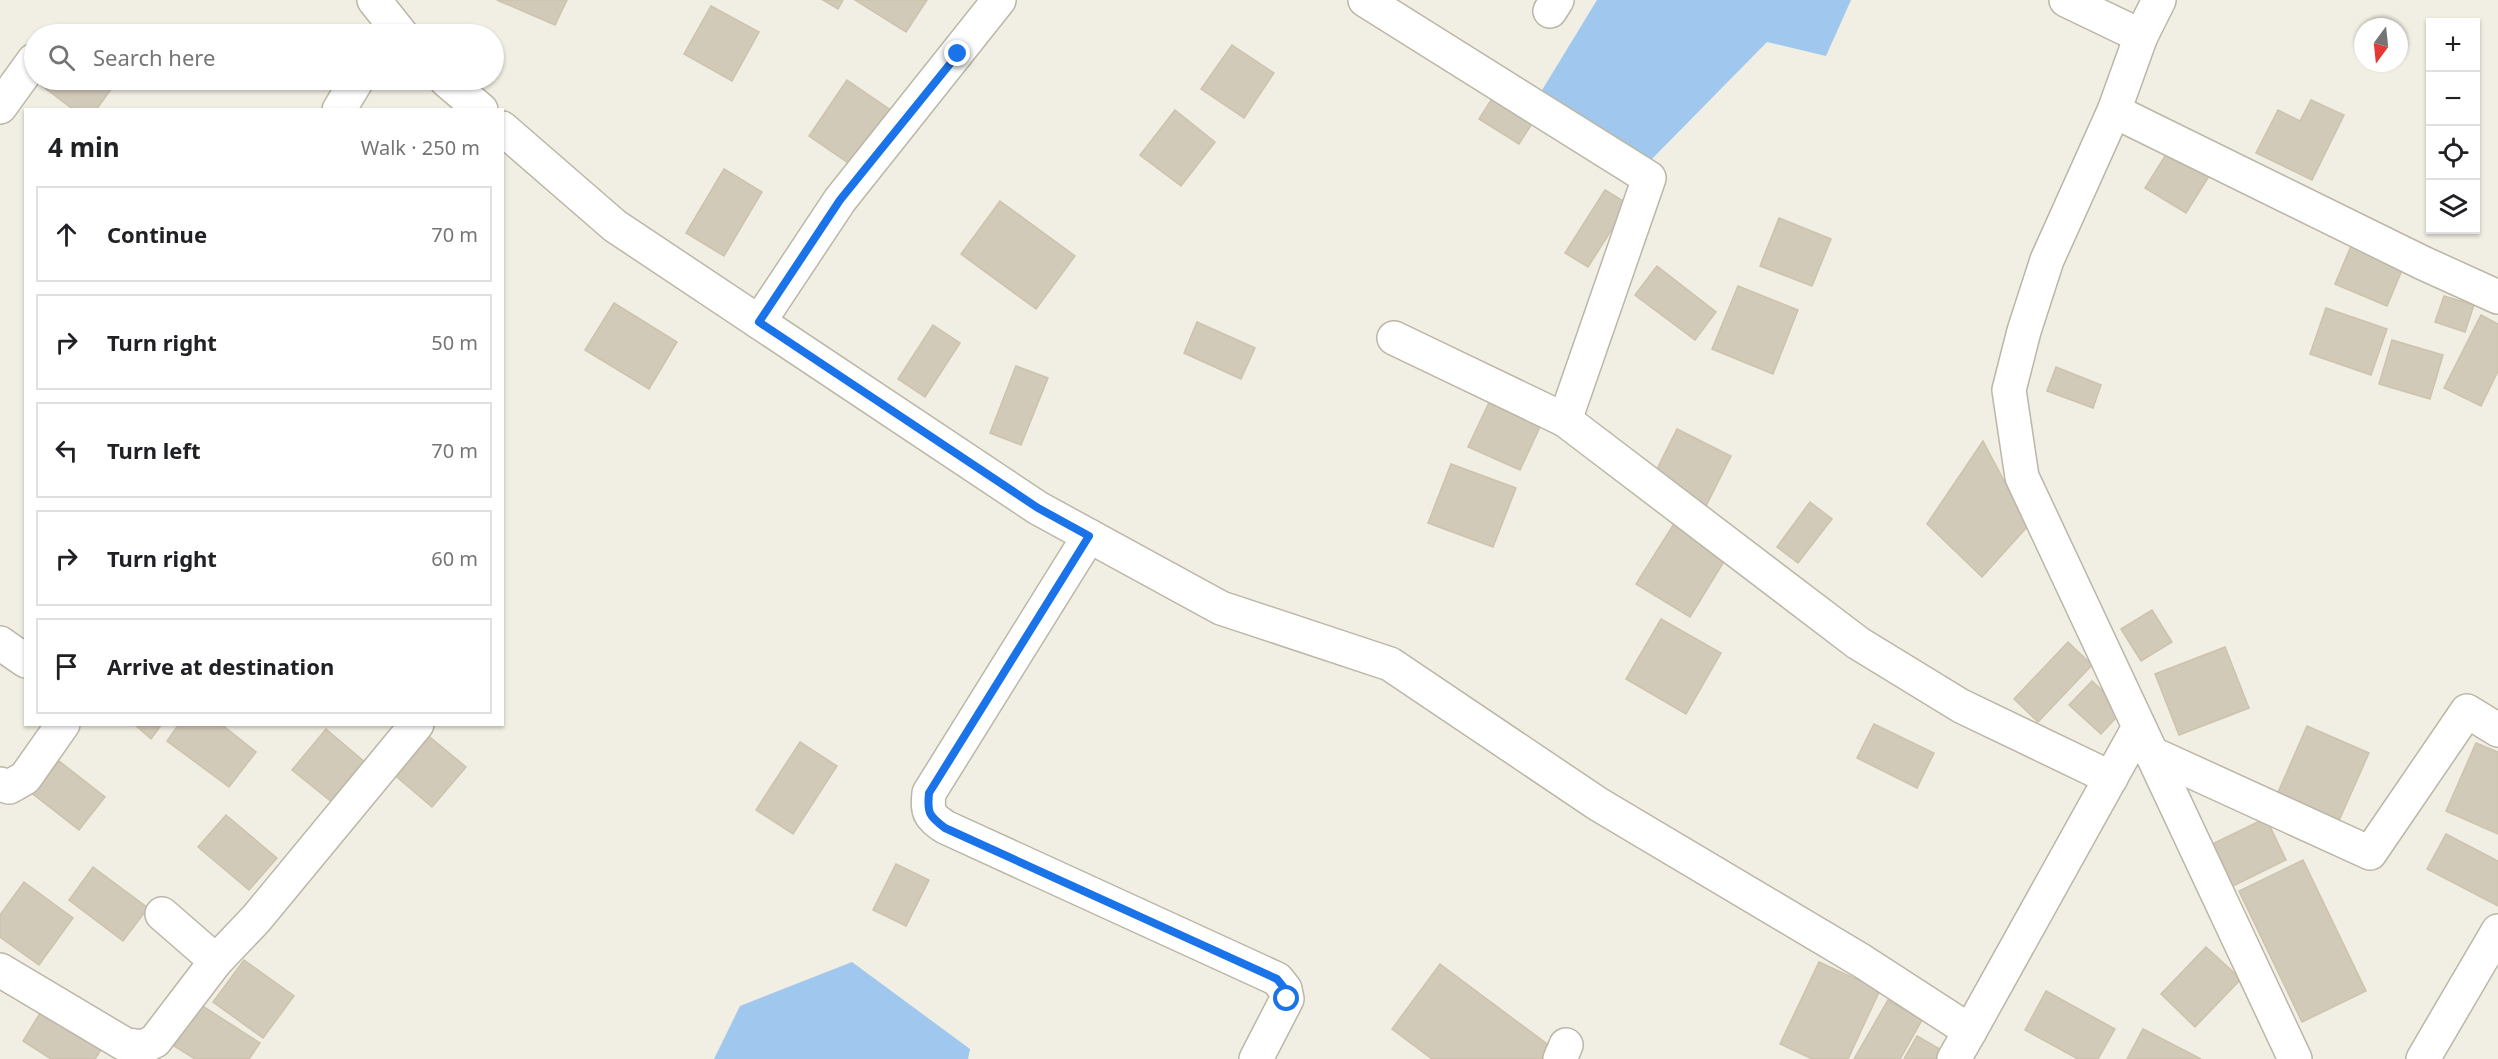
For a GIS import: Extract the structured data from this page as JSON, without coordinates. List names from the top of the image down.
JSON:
{
  "north": "bottom",
  "page": {
    "map_buttons": ["+", "−"],
    "search": "Search here",
    "heading": ["4 min", "Walk · 250 m"],
    "list": [
      ["Continue", "70 m"],
      ["Turn right", "50 m"],
      ["Turn left", "70 m"],
      ["Turn right", "60 m"],
      "Arrive at destination"
    ]
  }
}
